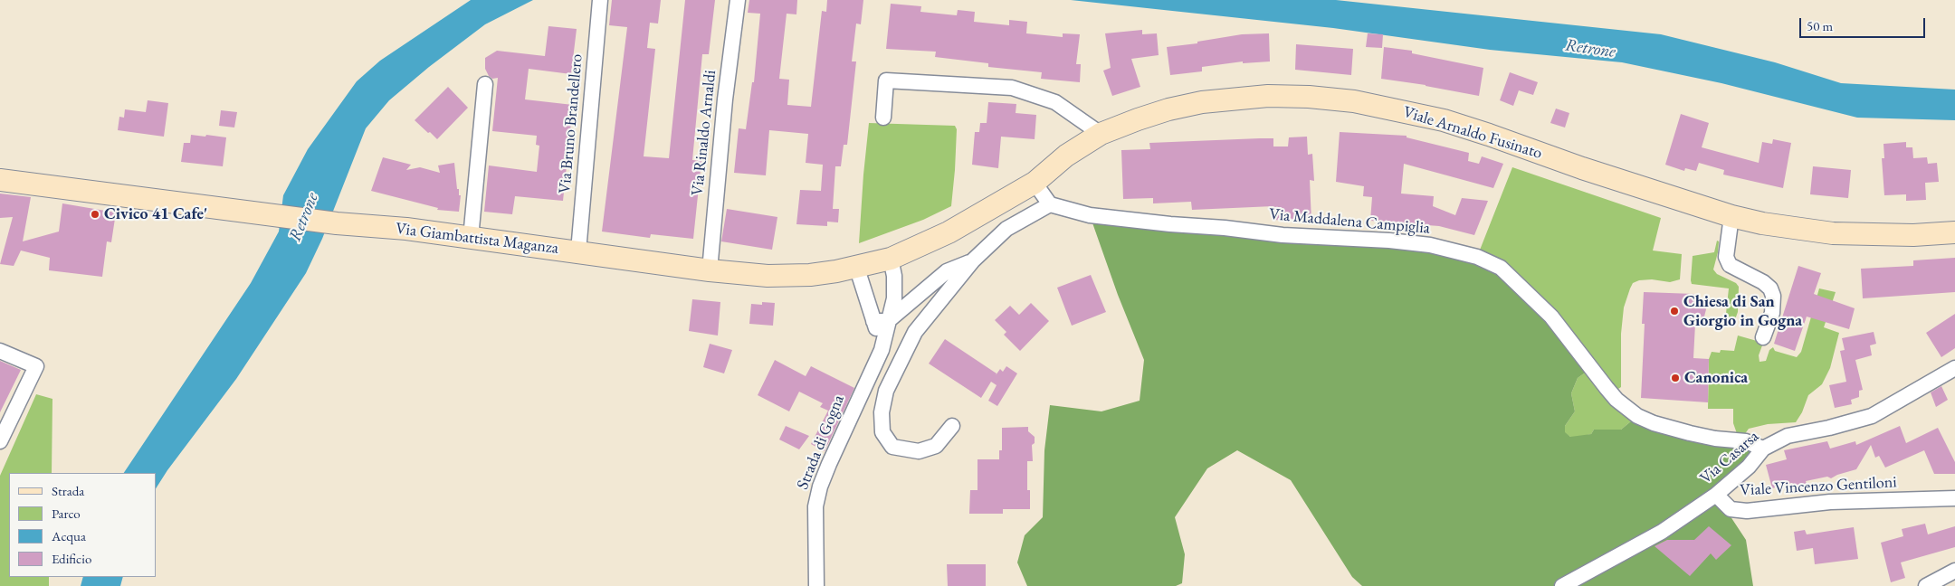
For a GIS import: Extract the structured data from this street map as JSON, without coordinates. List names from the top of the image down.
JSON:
{
  "streets": {
    "street": [
      "Via Bruno Brandellero",
      "Via Rinaldo Arnaldi",
      "Viale Arnaldo Fusinato",
      "Via Maddalena Campiglia",
      "Via Giambattista Maganza",
      "Strada di Gogna",
      "Via Casarsa",
      "Viale Vincenzo Gentiloni"
    ]
  },
  "crossings": [
    ["Via Bruno Brandellero", "Via Giambattista Maganza"],
    ["Via Rinaldo Arnaldi", "Via Giambattista Maganza"],
    ["Viale Arnaldo Fusinato", "Via Giambattista Maganza"],
    ["Via Maddalena Campiglia", "Via Casarsa"],
    ["Via Giambattista Maganza", "Strada di Gogna"],
    ["Via Casarsa", "Viale Vincenzo Gentiloni"]
  ],
  "water": ["Retrone"],
  "places": ["Civico 41 Cafe'", "Chiesa di San Giorgio in Gogna", "Canonica"],
  "legend": [
    "Strada",
    "Parco",
    "Acqua",
    "Edificio"
  ],
  "scale_bar": "50 m"
}
